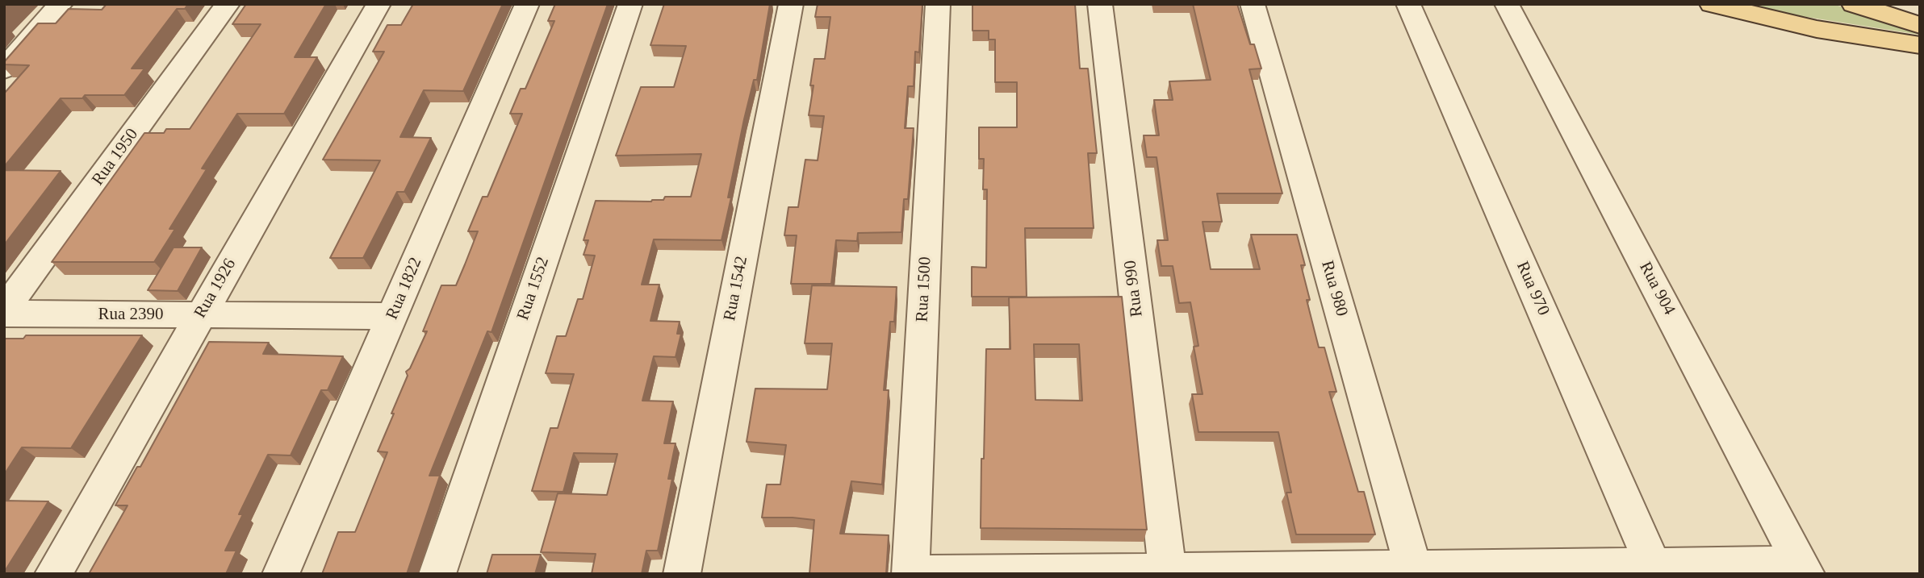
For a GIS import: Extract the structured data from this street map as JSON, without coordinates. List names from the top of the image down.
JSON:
{
  "streets": {
    "street": [
      "Rua 1950",
      "Rua 1926",
      "Rua 1822",
      "Rua 1552",
      "Rua 1542",
      "Rua 990",
      "Rua 980",
      "Rua 970",
      "Rua 904",
      "Rua 1500",
      "Rua 2390"
    ]
  },
  "crossings": [
    ["Rua 1950", "Rua 2390"],
    ["Rua 1926", "Rua 2390"],
    ["Rua 1822", "Rua 2390"]
  ]
}
